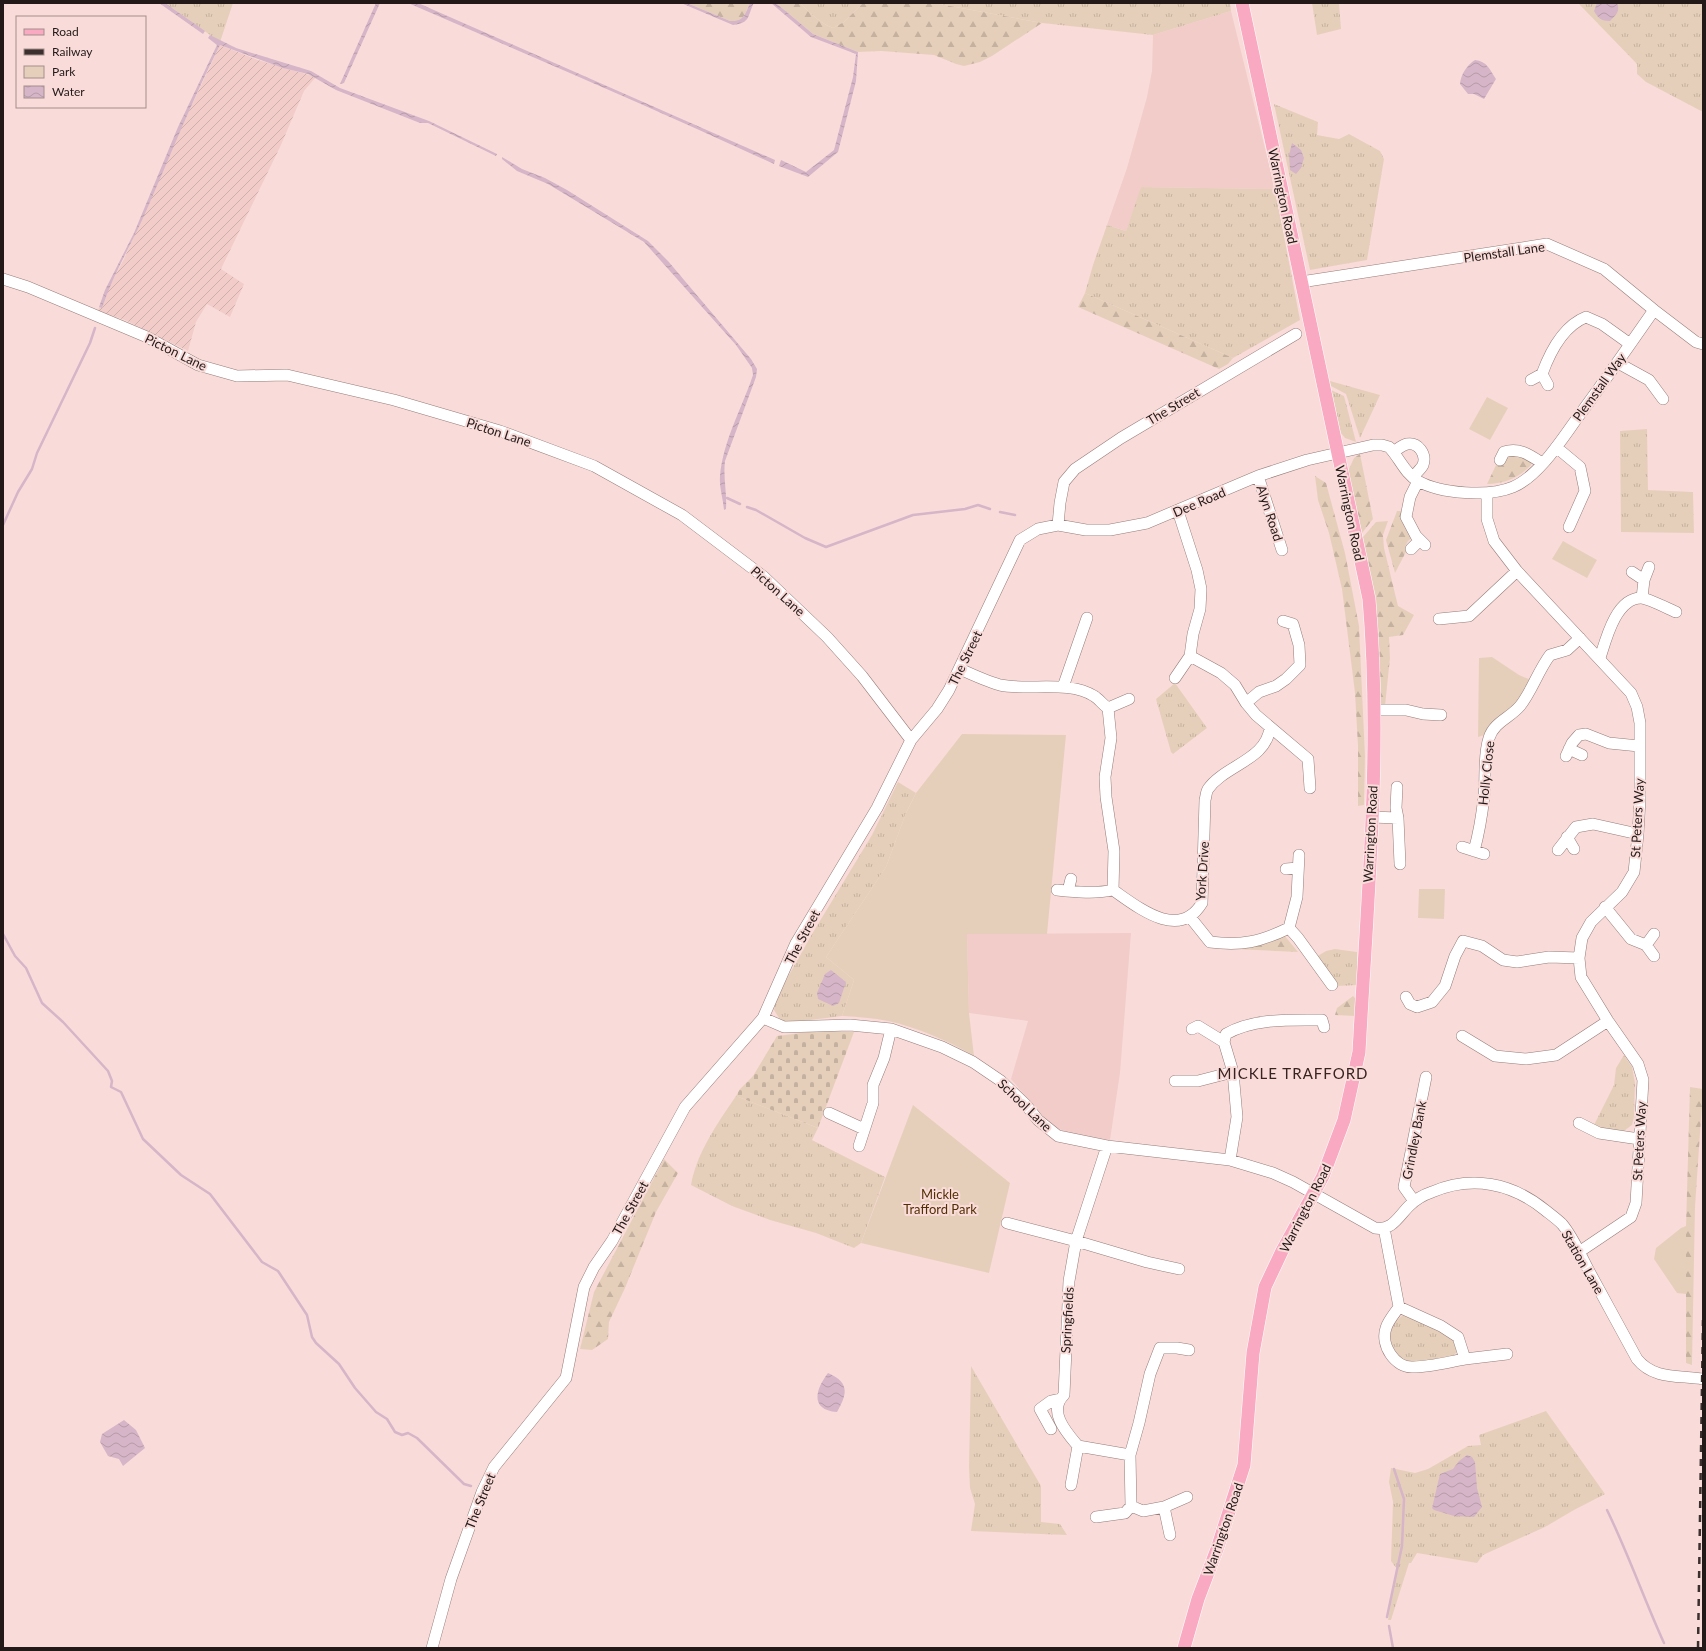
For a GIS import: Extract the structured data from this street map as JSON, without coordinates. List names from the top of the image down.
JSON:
{
  "streets": {
    "main road": ["Warrington Road"],
    "street": [
      "Plemstall Lane",
      "Picton Lane",
      "Plemstall Way",
      "The Street",
      "Dee Road",
      "Alyn Road",
      "Holly Close",
      "St Peters Way",
      "York Drive",
      "School Lane",
      "Grindley Bank",
      "Station Lane",
      "Springfields"
    ]
  },
  "crossings": [
    ["Warrington Road", "Plemstall Lane"],
    ["Warrington Road", "Dee Road"],
    ["Warrington Road", "School Lane"],
    ["Plemstall Lane", "Plemstall Way"],
    ["Picton Lane", "The Street"],
    ["Plemstall Way", "St Peters Way"],
    ["The Street", "Dee Road"],
    ["The Street", "School Lane"],
    ["Dee Road", "Alyn Road"],
    ["Holly Close", "St Peters Way"],
    ["St Peters Way", "Station Lane"],
    ["School Lane", "Springfields"],
    ["Grindley Bank", "Station Lane"]
  ],
  "districts": ["MICKLE TRAFFORD"],
  "parks": ["Mickle Trafford Park"],
  "legend": [
    "Road",
    "Railway",
    "Park",
    "Water"
  ]
}
